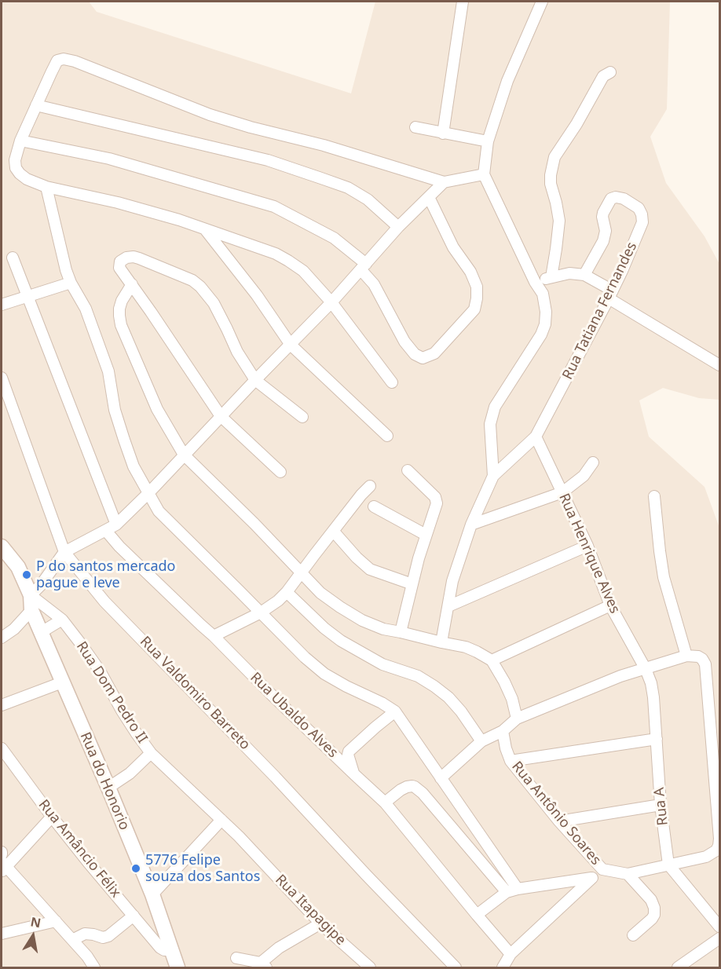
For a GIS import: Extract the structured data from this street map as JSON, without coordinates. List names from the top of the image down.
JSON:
{
  "streets": {
    "street": [
      "Rua Tatiana Fernandes",
      "Rua Henrique Alves",
      "Rua Dom Pedro II",
      "Rua Valdomiro Barreto",
      "Rua Ubaldo Alves",
      "Rua do Honorio",
      "Rua A",
      "Rua Antônio Soares",
      "Rua Amâncio Félix",
      "Rua Itapagipe"
    ]
  },
  "crossings": [
    ["Rua Tatiana Fernandes", "Rua Henrique Alves"],
    ["Rua Henrique Alves", "Rua A"],
    ["Rua Dom Pedro II", "Rua do Honorio"],
    ["Rua Dom Pedro II", "Rua Itapagipe"],
    ["Rua do Honorio", "Rua Amâncio Félix"]
  ],
  "places": ["P do santos mercado pague e leve", "5776 Felipe souza dos Santos"],
  "north": "top"
}
